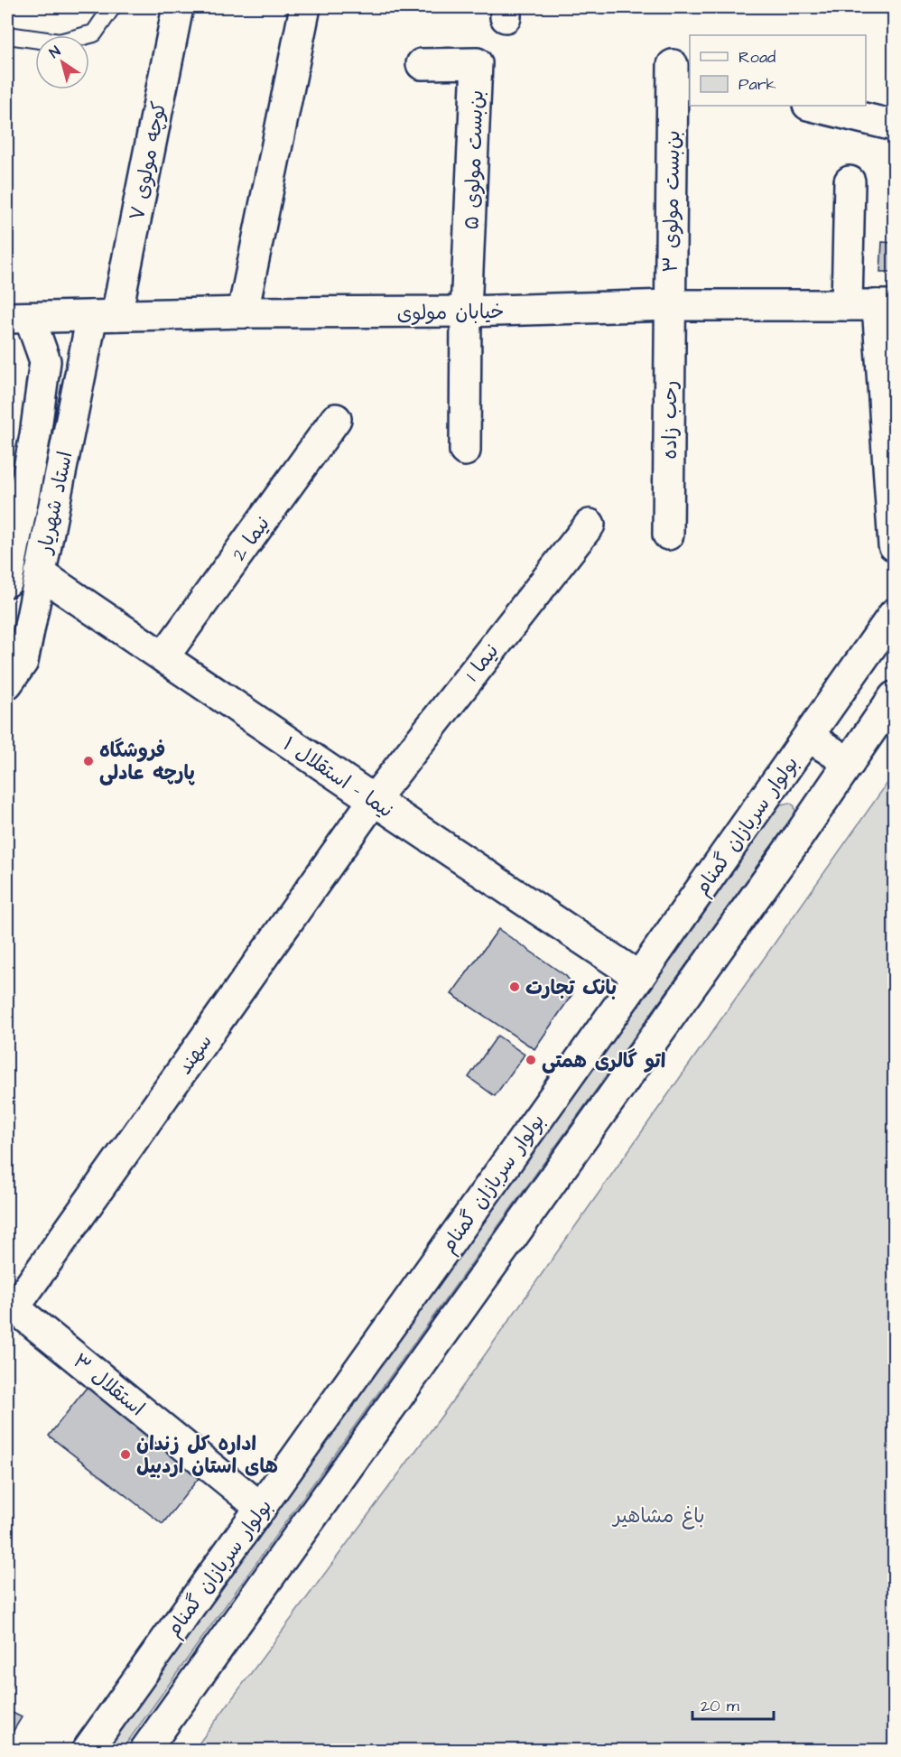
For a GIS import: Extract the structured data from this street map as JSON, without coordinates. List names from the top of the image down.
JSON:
{
  "streets": {
    "street": [
      "بن‌بست مولوی ۵",
      "کوچه مولوی ۷",
      "بن‌بست مولوی ۳",
      "خیابان مولوی",
      "رحب زاده",
      "استاد شهریار",
      "نیما 2",
      "نیما 1",
      "نیما - استقلال ۱",
      "بولوار سربازان گمنام",
      "سهند",
      "استقلال ۳"
    ]
  },
  "crossings": [
    ["بن‌بست مولوی ۵", "خیابان مولوی"],
    ["کوچه مولوی ۷", "خیابان مولوی"],
    ["کوچه مولوی ۷", "استاد شهریار"],
    ["بن‌بست مولوی ۳", "خیابان مولوی"],
    ["بن‌بست مولوی ۳", "رحب زاده"],
    ["خیابان مولوی", "رحب زاده"],
    ["خیابان مولوی", "استاد شهریار"],
    ["استاد شهریار", "نیما - استقلال ۱"],
    ["نیما 2", "نیما - استقلال ۱"],
    ["نیما 1", "نیما - استقلال ۱"],
    ["نیما 1", "سهند"],
    ["نیما - استقلال ۱", "بولوار سربازان گمنام"],
    ["نیما - استقلال ۱", "سهند"],
    ["بولوار سربازان گمنام", "استقلال ۳"],
    ["سهند", "استقلال ۳"]
  ],
  "parks": ["باغ مشاهیر"],
  "places": [
    "فروشگاه پارچه عادلی",
    "بانک تجارت",
    "اتو گالری همتی",
    "اداره کل زندان های استان اردبیل"
  ],
  "legend": ["Road", "Park"],
  "scale_bar": "20 m",
  "north": "top left"
}
